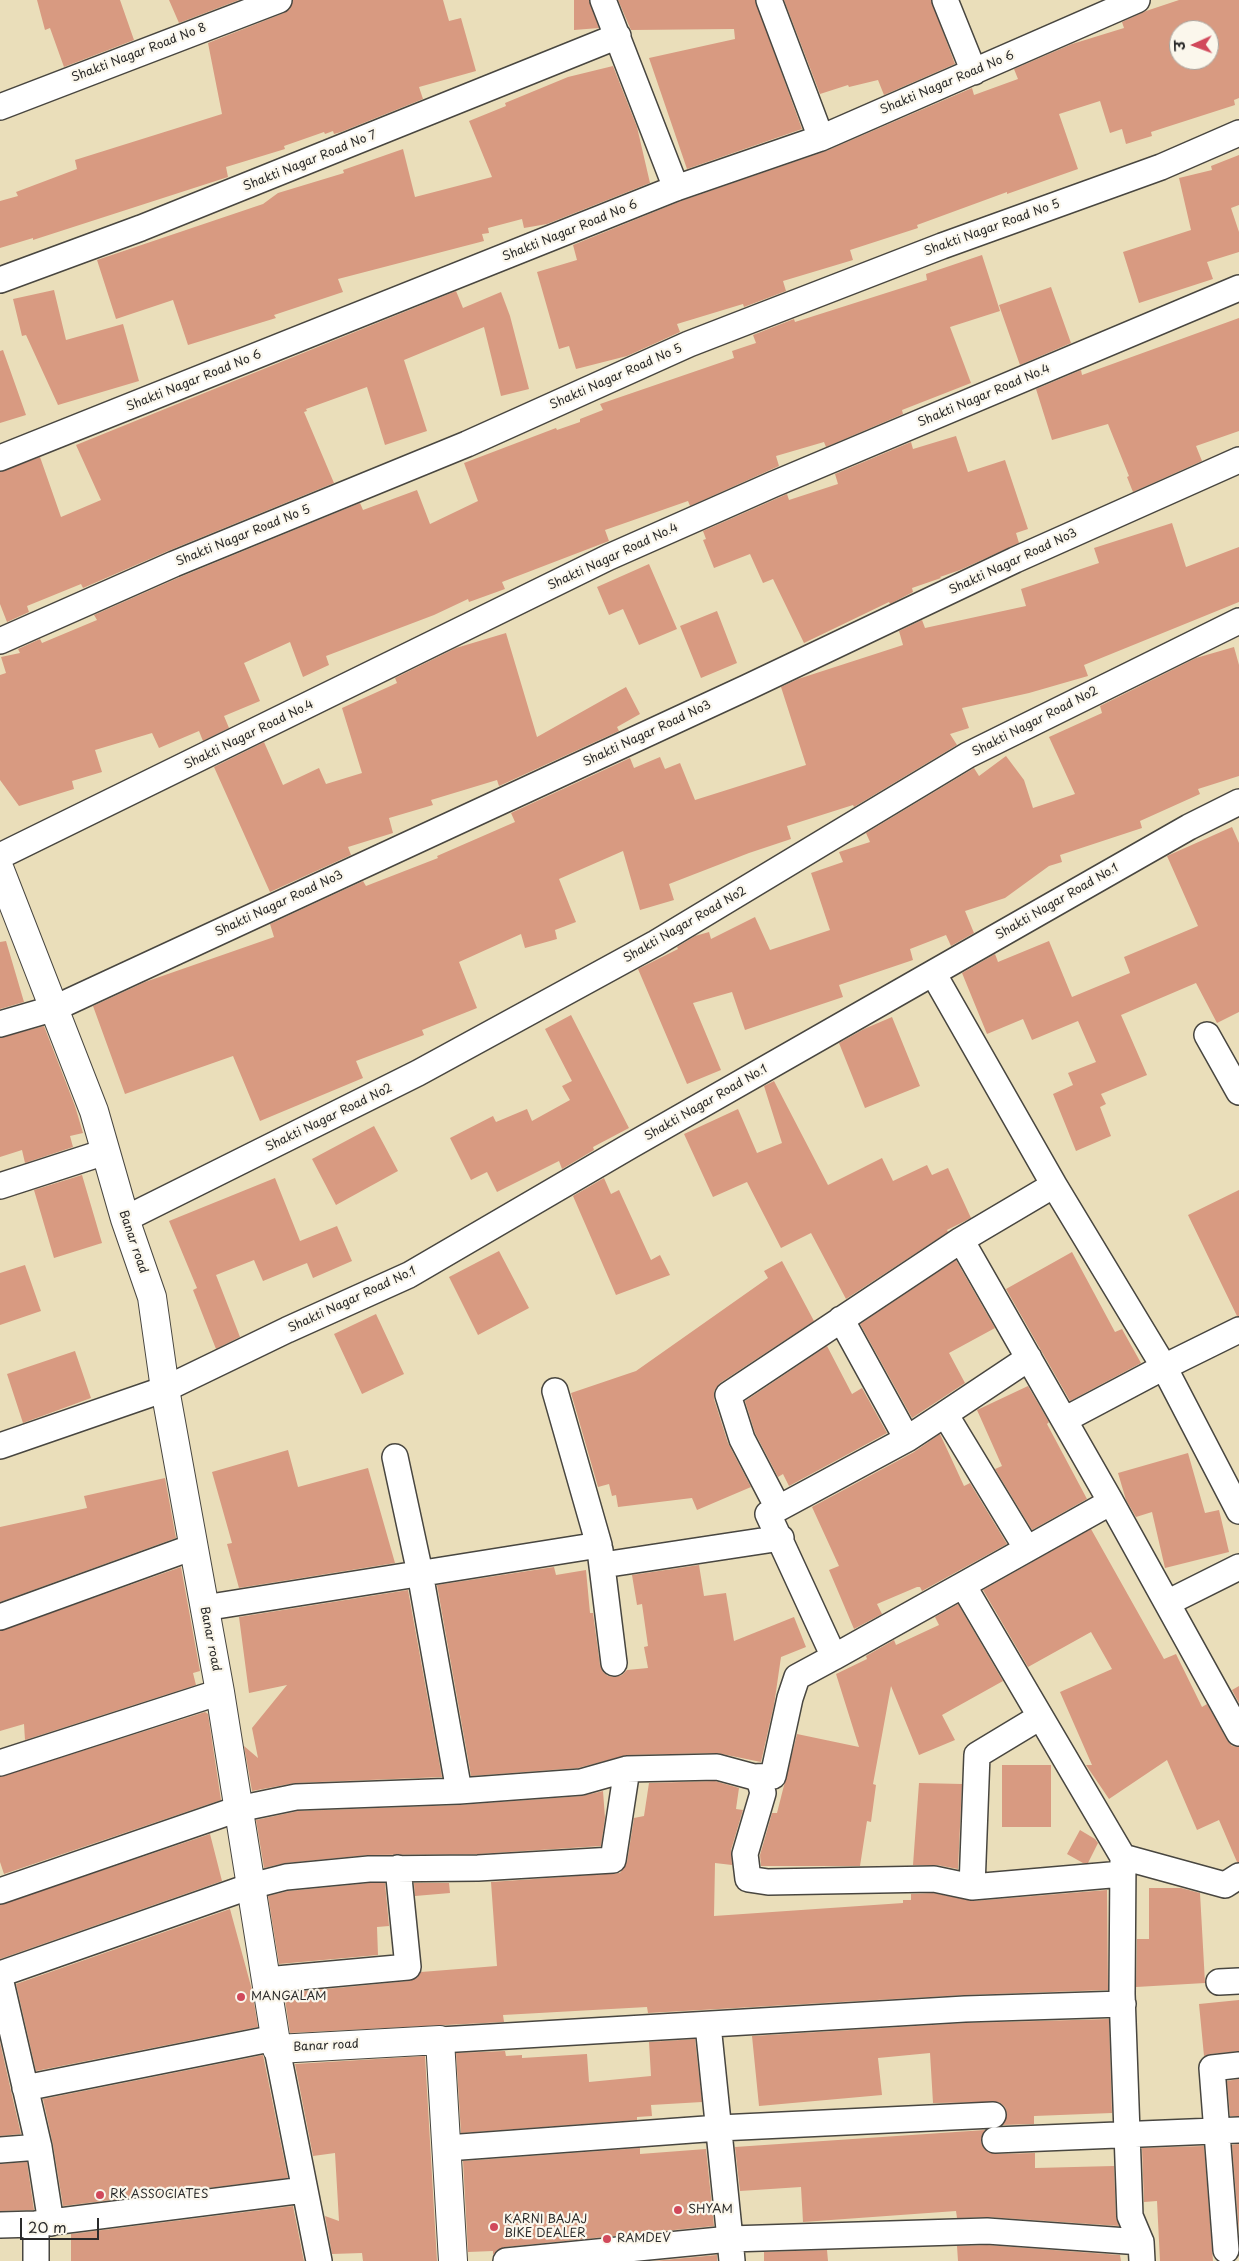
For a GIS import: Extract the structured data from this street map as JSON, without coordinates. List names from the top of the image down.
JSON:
{
  "streets": {
    "street": [
      "Shakti Nagar Road No 8",
      "Shakti Nagar Road No 6",
      "Shakti Nagar Road No 7",
      "Shakti Nagar Road No 5",
      "Shakti Nagar Road No.4",
      "Shakti Nagar Road No3",
      "Shakti Nagar Road No2",
      "Shakti Nagar Road No.1",
      "Banar road"
    ]
  },
  "crossings": [
    ["Shakti Nagar Road No3", "Banar road"],
    ["Shakti Nagar Road No2", "Banar road"],
    ["Shakti Nagar Road No.1", "Banar road"]
  ],
  "places": [
    "MANGALAM",
    "RK ASSOCIATES",
    "SHYAM",
    "KARNI BAJAJ BIKE DEALER",
    "RAMDEV"
  ],
  "scale_bar": "20 m",
  "north": "left"
}
